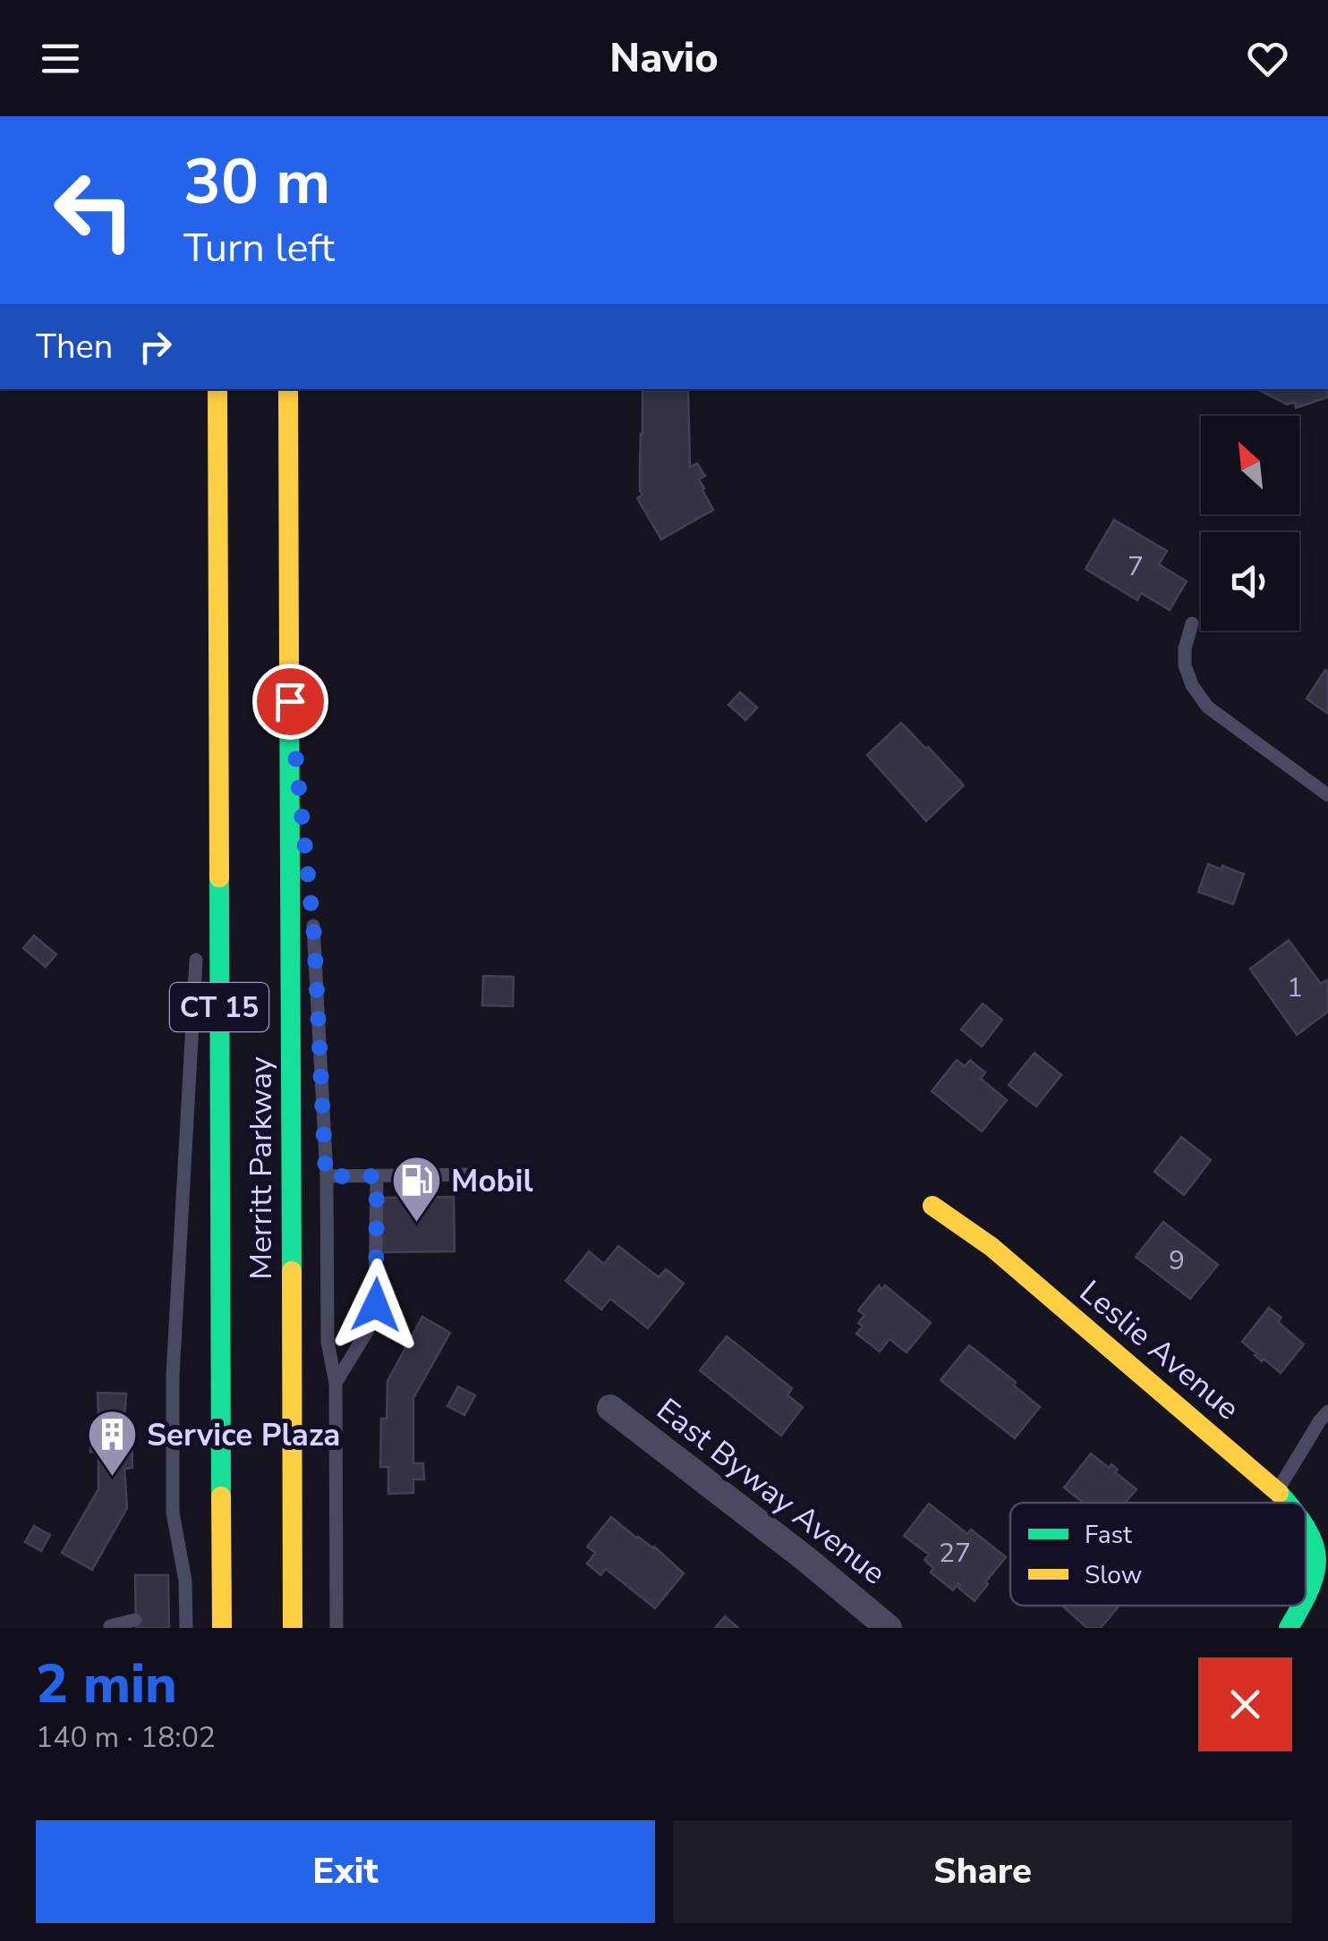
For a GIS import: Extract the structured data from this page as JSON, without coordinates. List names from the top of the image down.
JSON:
{
  "streets": {
    "main road": ["CT 15", "Merritt Parkway", "Leslie Avenue"],
    "street": ["East Byway Avenue"]
  },
  "places": {
    "fuel station": ["Mobil"],
    "building": ["Service Plaza"]
  },
  "house_numbers": [
    "7",
    "1",
    "9",
    "27"
  ],
  "legend": ["Fast", "Slow"],
  "north": "top left",
  "page": {
    "header": "Navio",
    "turn": ["30 m", "Turn left"],
    "then": "Then",
    "heading": ["2 min", "140 m · 18:02"],
    "buttons": ["Exit", "Share"]
  }
}
